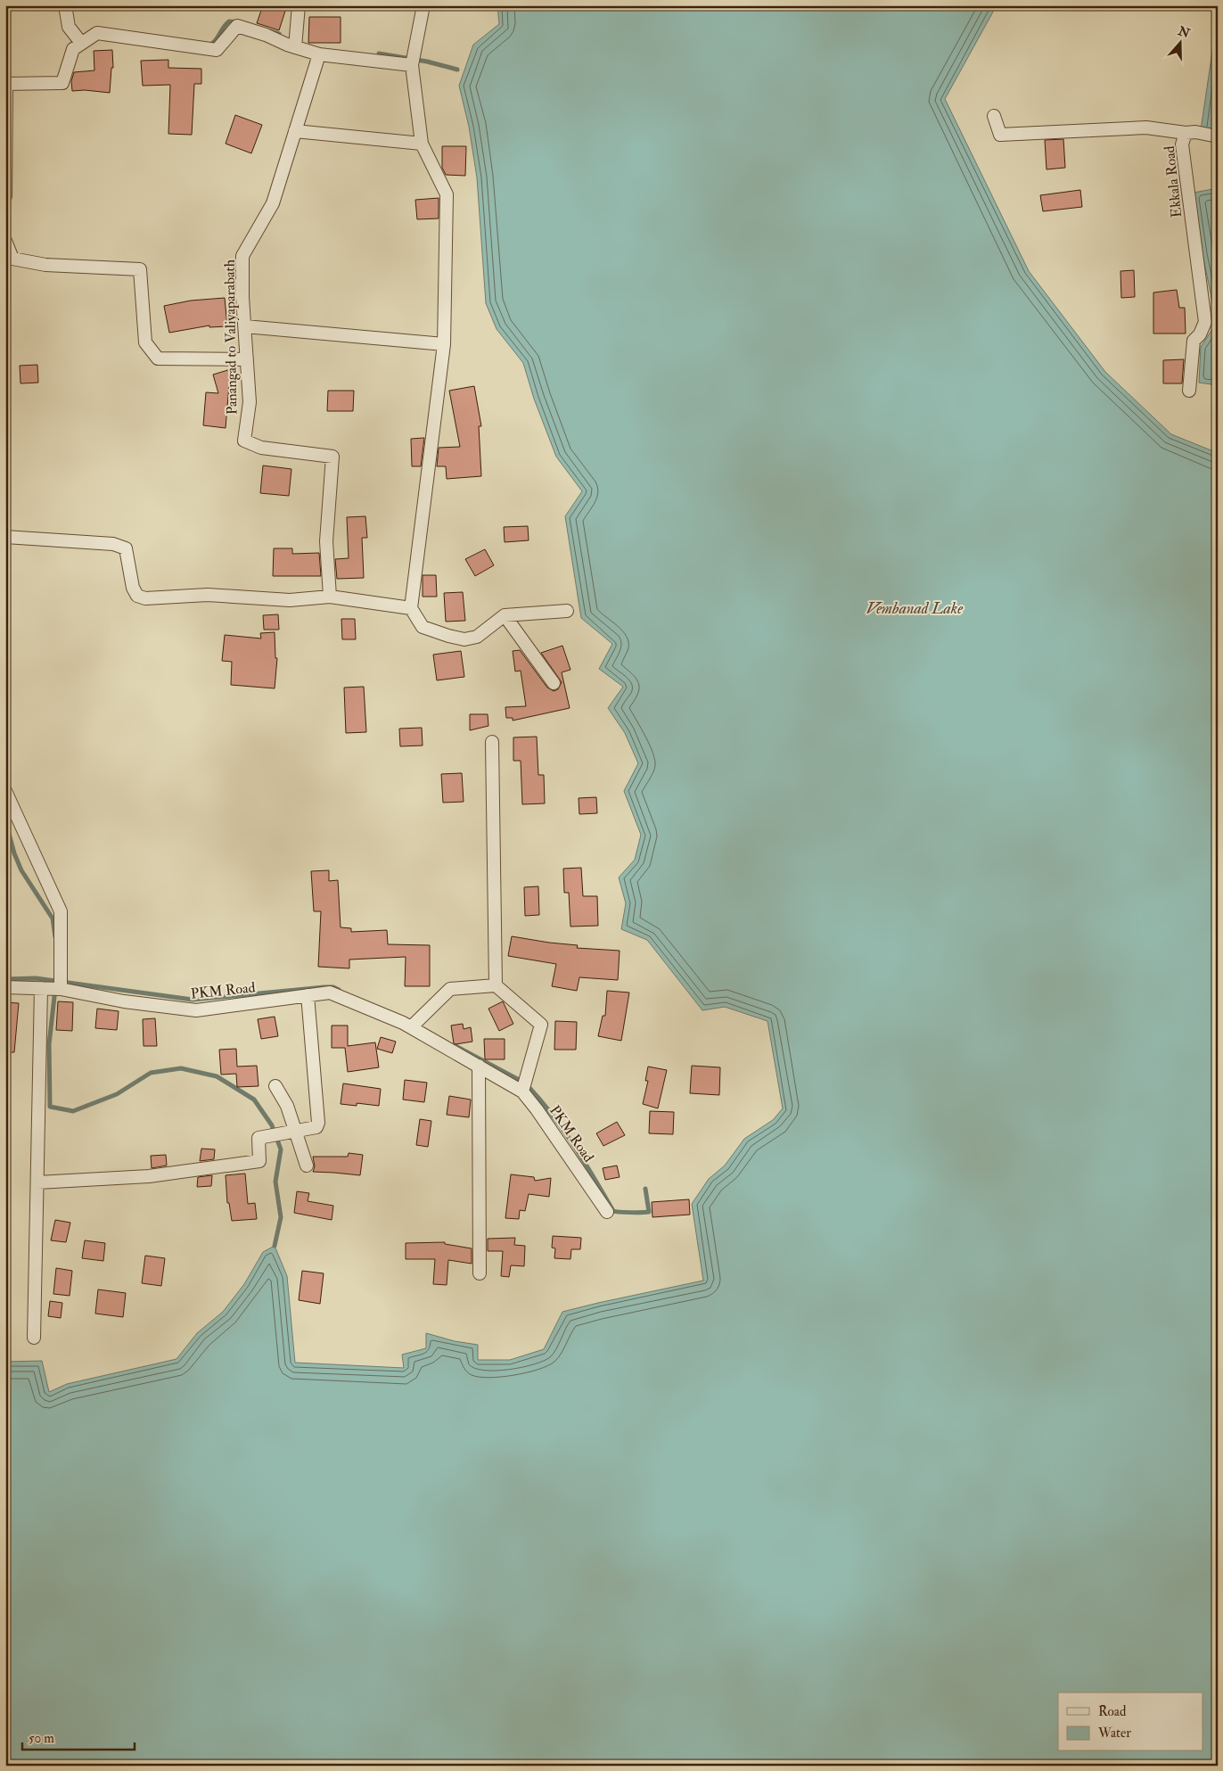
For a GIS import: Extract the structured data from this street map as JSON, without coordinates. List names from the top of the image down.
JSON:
{
  "streets": {
    "street": ["Ekkala Road", "Panangad to Valiyaparabath", "PKM Road"]
  },
  "water": ["Vembanad Lake"],
  "legend": ["Road", "Water"],
  "scale_bar": "50 m",
  "north": "top"
}
